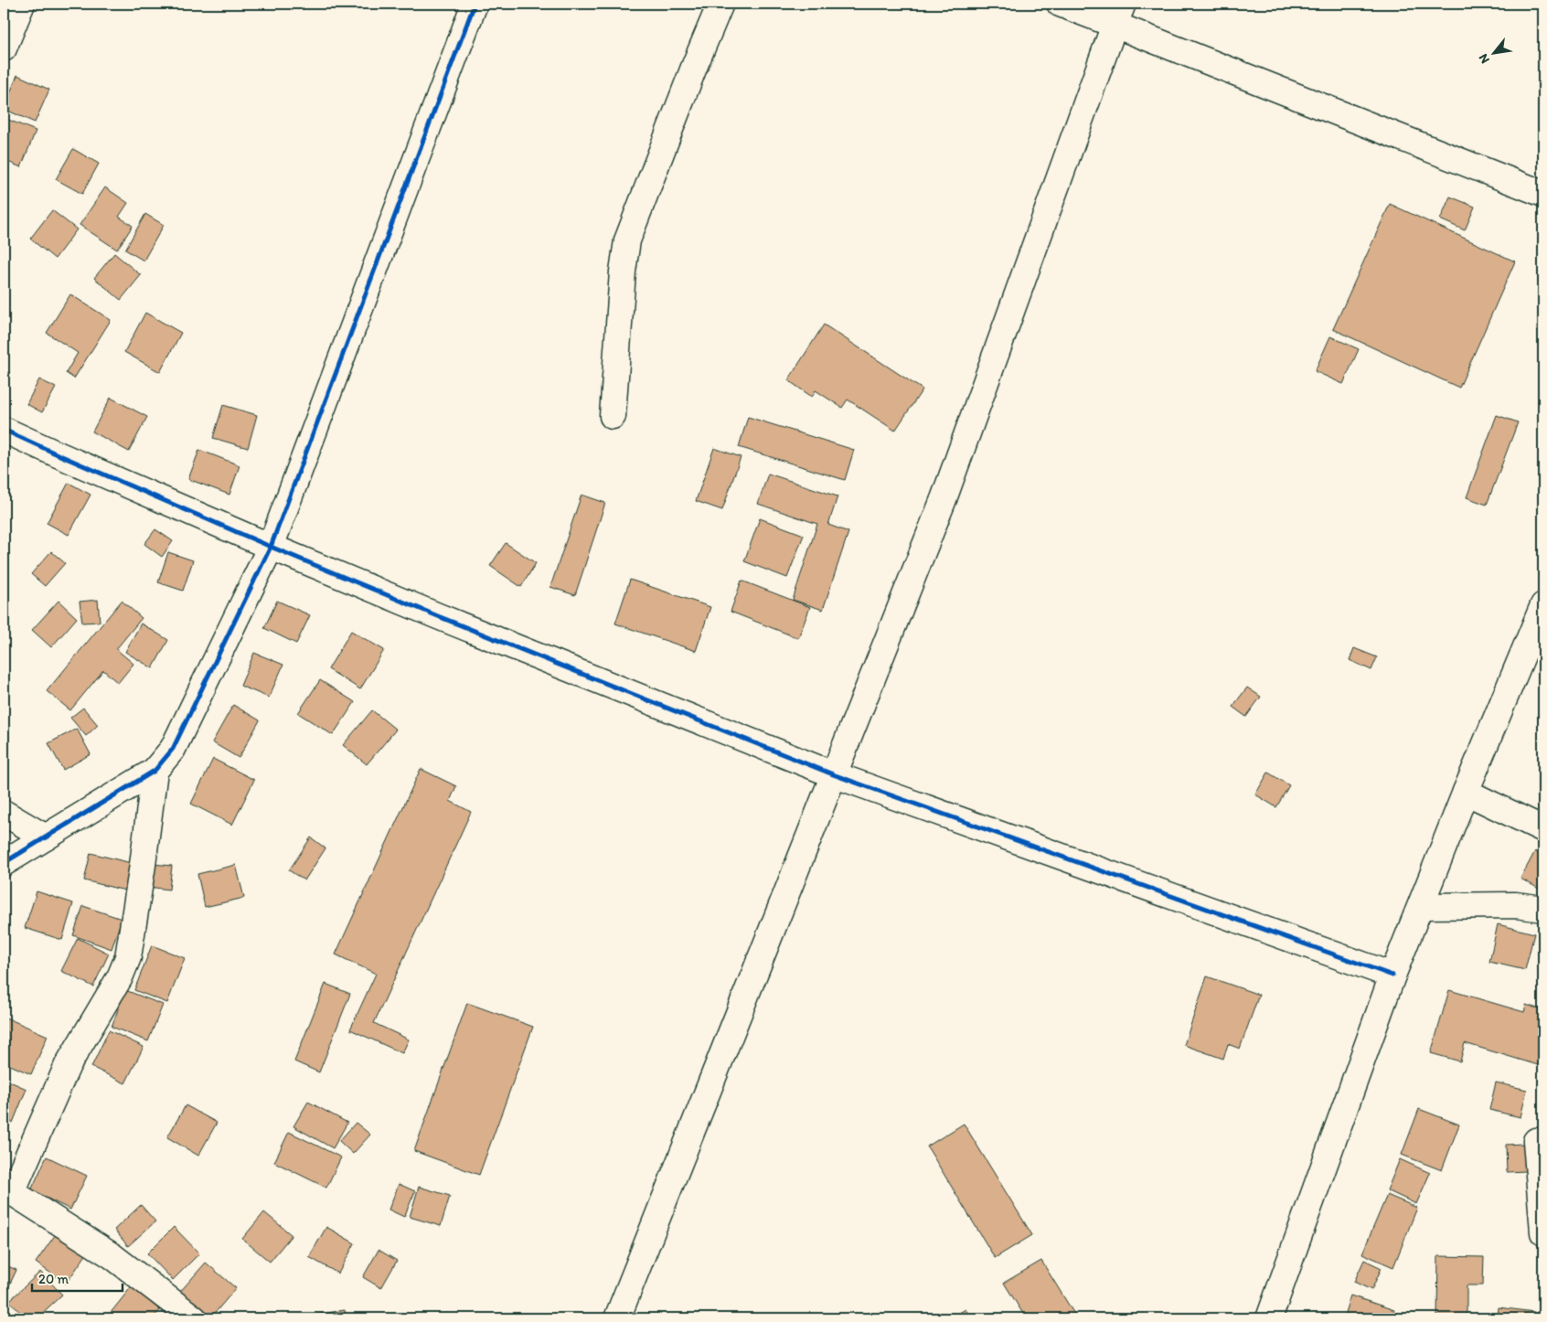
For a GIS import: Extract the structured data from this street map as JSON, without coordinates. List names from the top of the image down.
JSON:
{
  "scale_bar": "20 m",
  "north": "bottom left"
}
